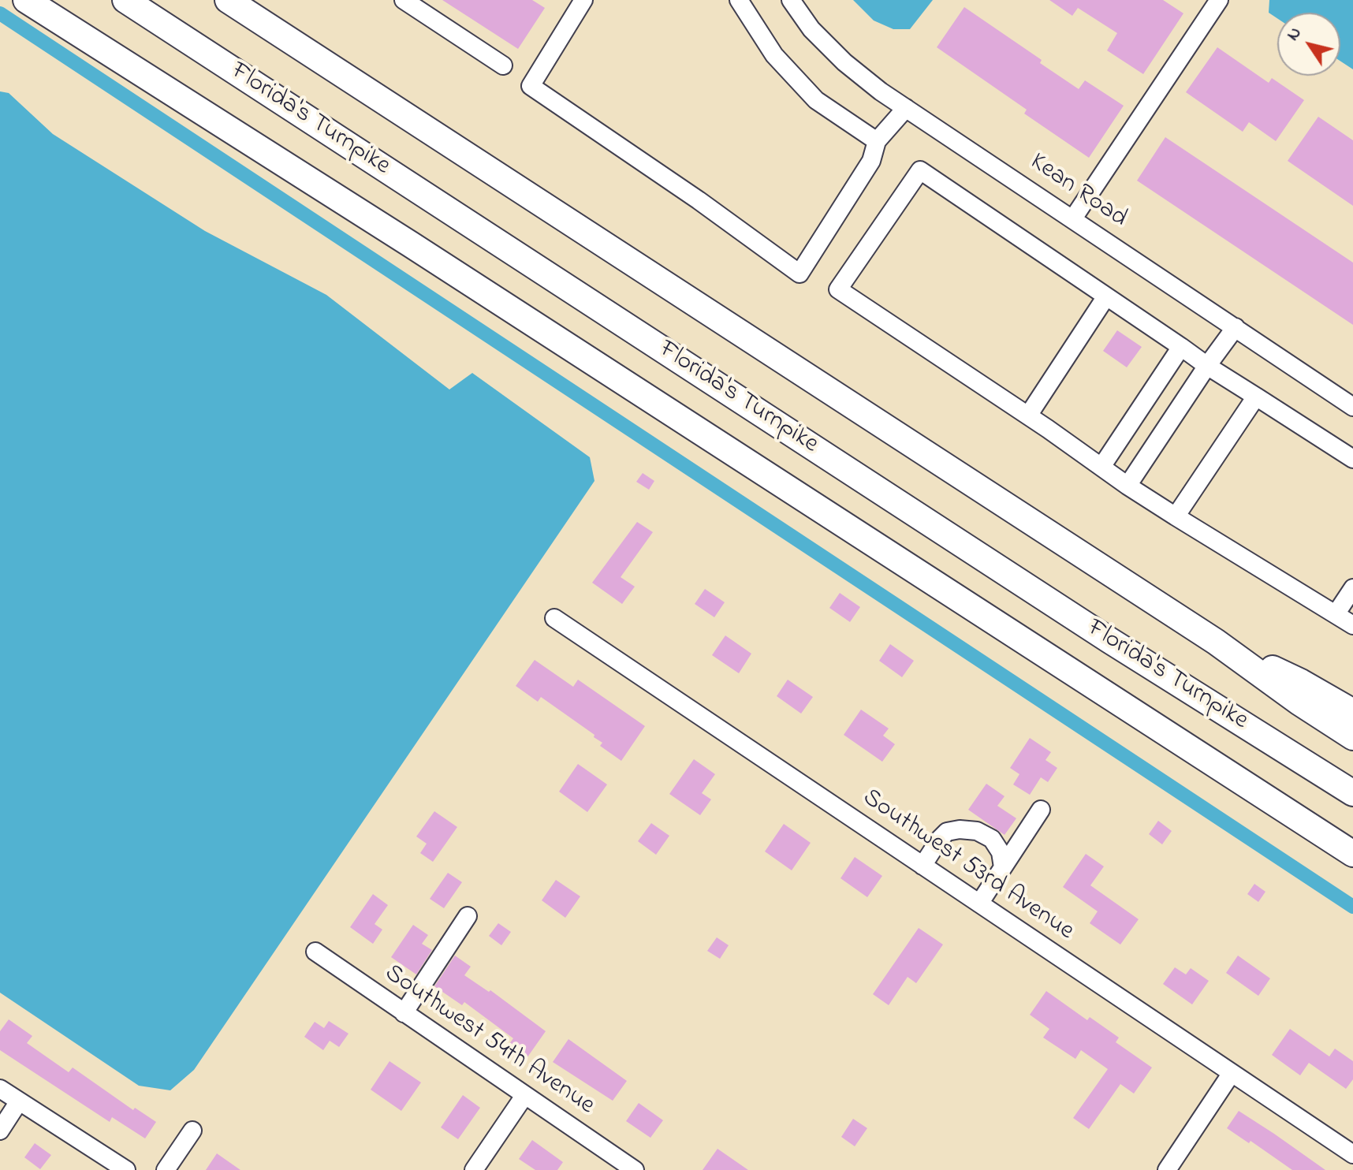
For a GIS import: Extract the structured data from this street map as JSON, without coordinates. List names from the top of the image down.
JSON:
{
  "streets": {
    "highway": ["Florida's Turnpike"],
    "street": ["Kean Road", "Southwest 53rd Avenue", "Southwest 54th Avenue"]
  },
  "north": "top left"
}
